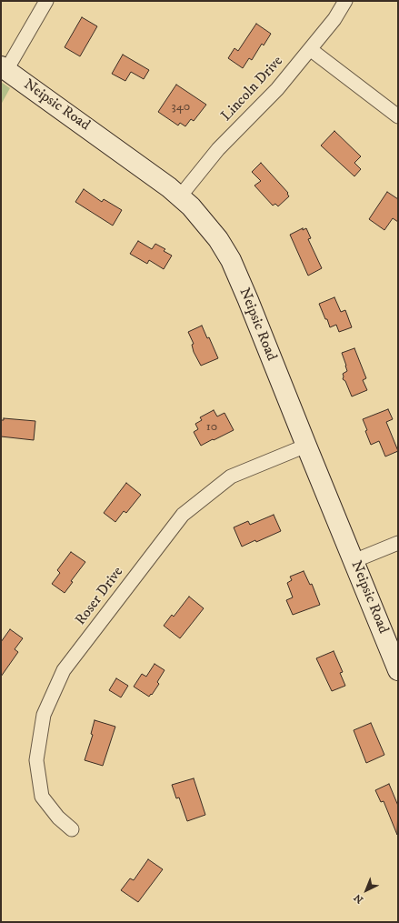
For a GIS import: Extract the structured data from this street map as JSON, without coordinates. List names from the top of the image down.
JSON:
{
  "streets": {
    "street": ["Lincoln Drive", "Neipsic Road", "Roser Drive"]
  },
  "crossings": [
    ["Lincoln Drive", "Neipsic Road"],
    ["Neipsic Road", "Roser Drive"]
  ],
  "house_numbers": ["340", "10"],
  "north": "bottom left"
}
